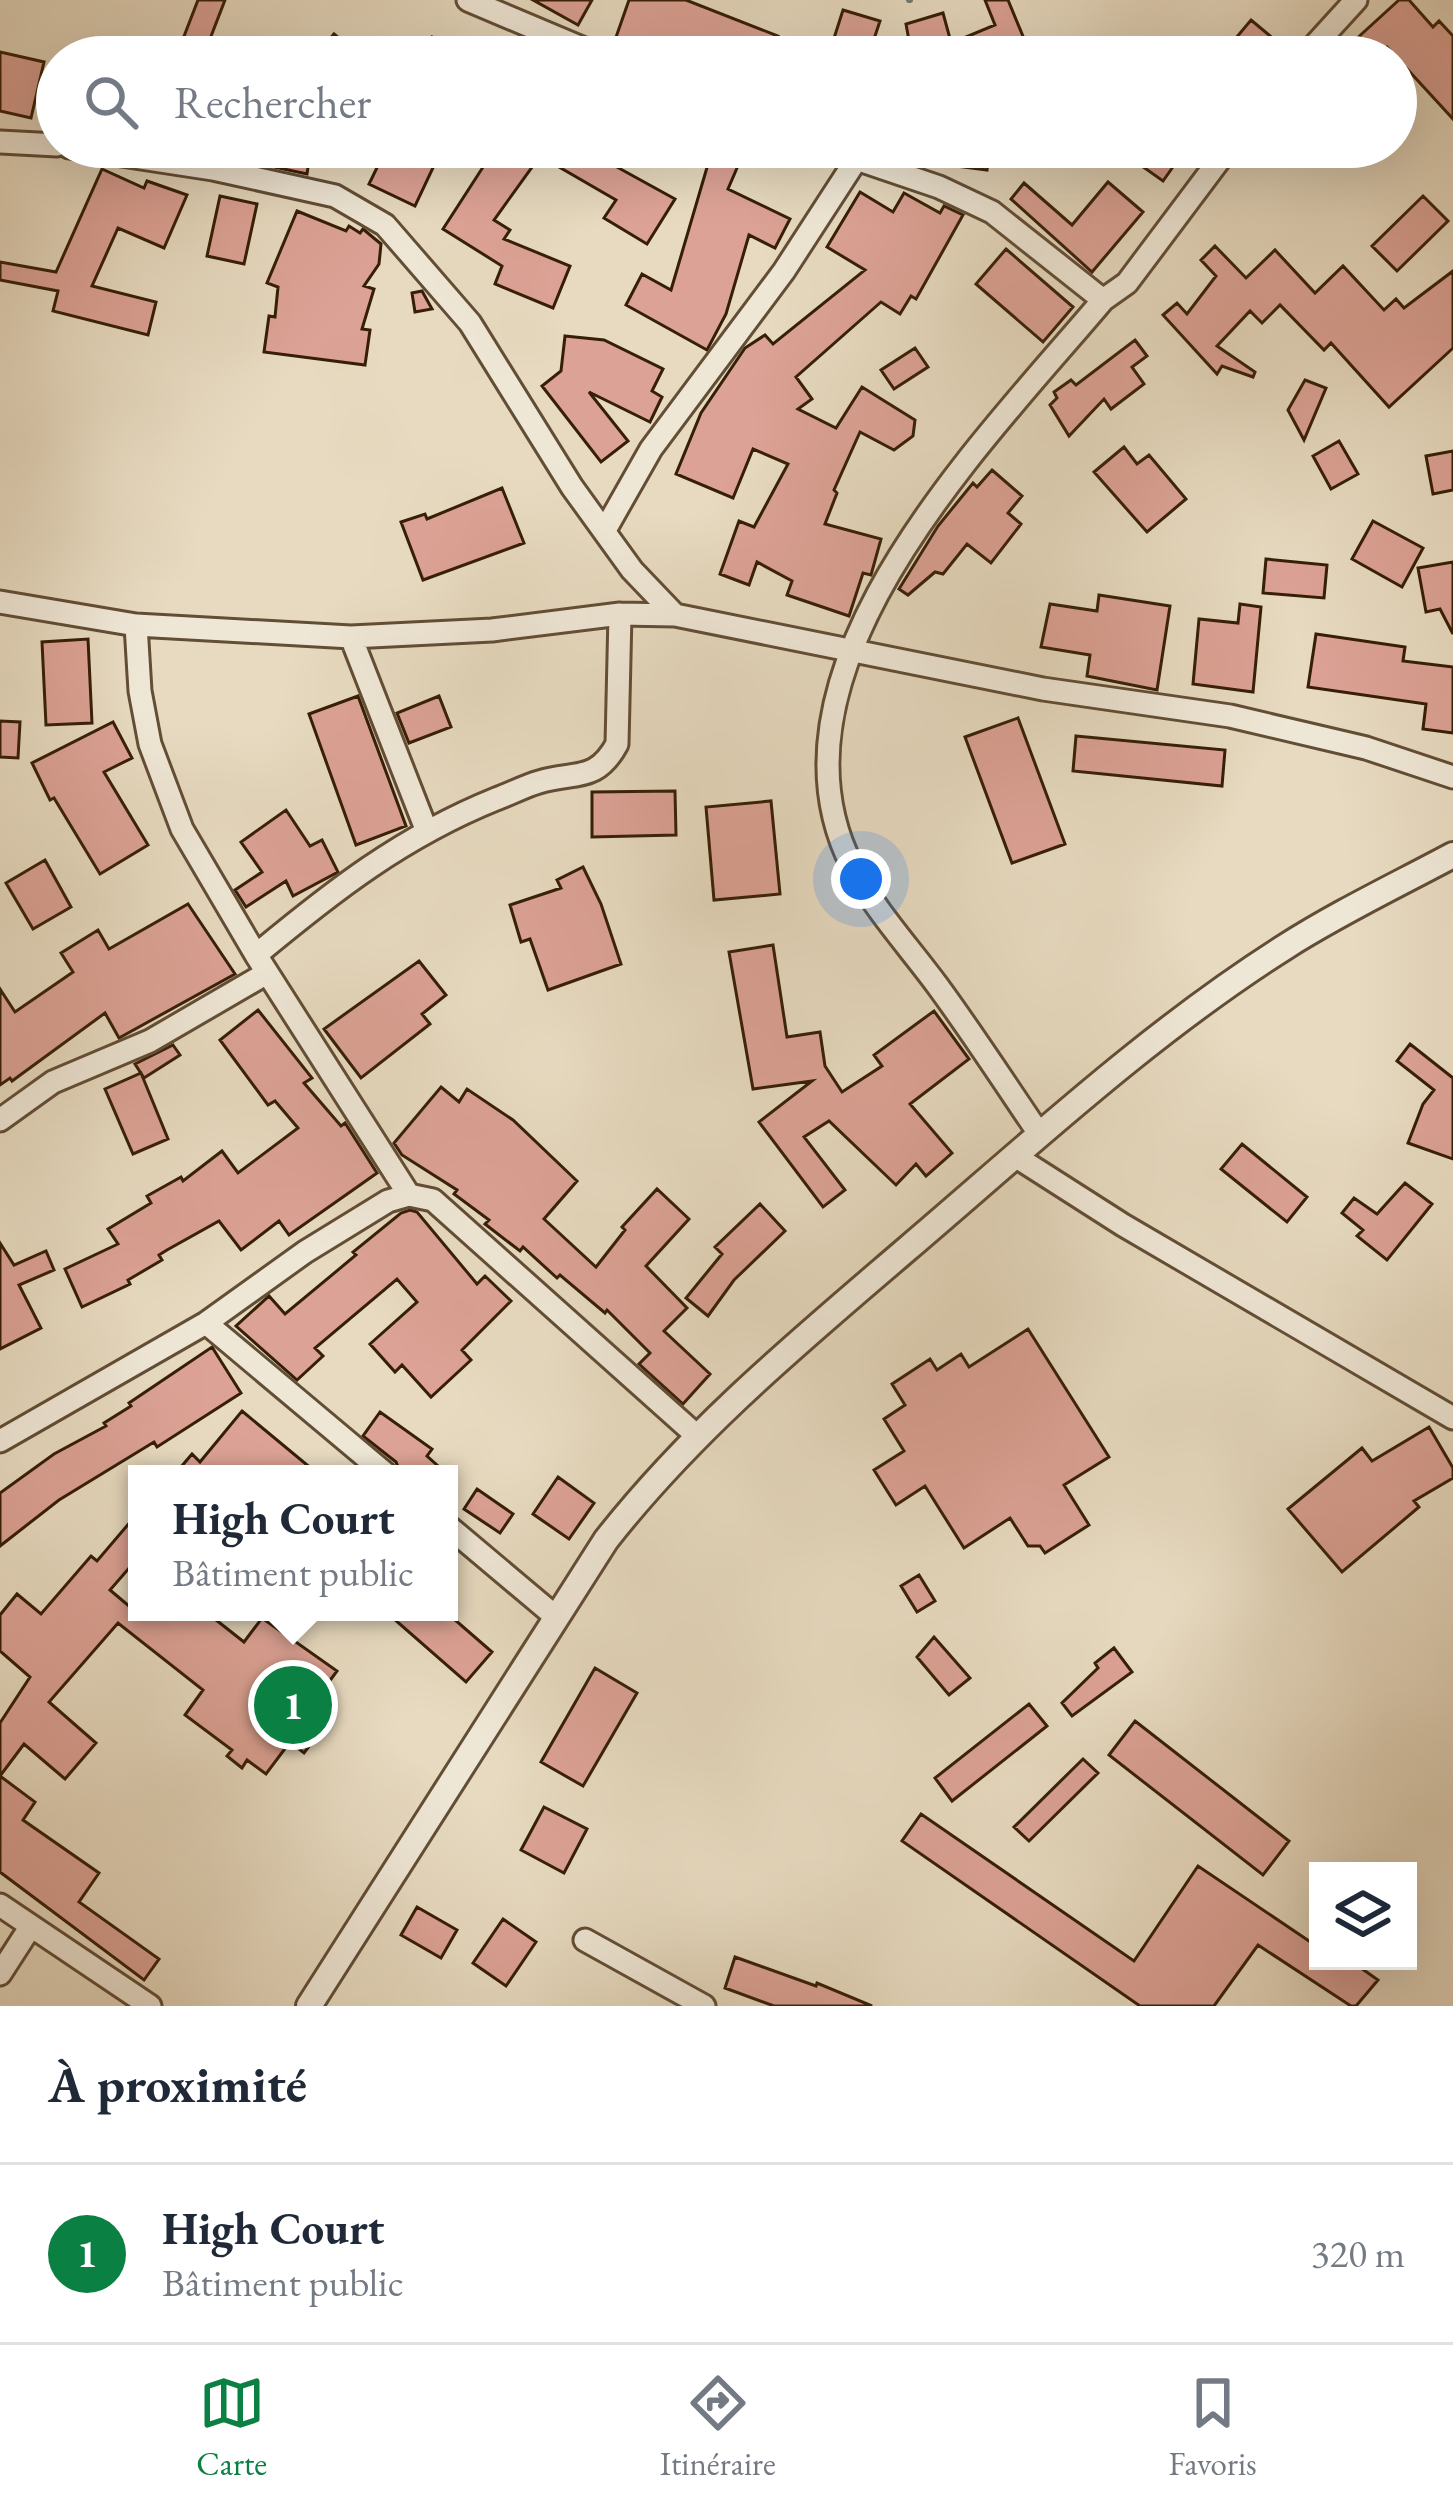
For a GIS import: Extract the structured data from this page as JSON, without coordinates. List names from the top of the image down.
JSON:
{
  "page": {
    "search": "Rechercher",
    "popup": ["High Court", "Bâtiment public"],
    "pins": "1",
    "heading": "À proximité",
    "list": [
      {
        "mark": "1",
        "name": "High Court",
        "note": "Bâtiment public",
        "value": "320 m"
      }
    ],
    "nav": ["Carte", "Itinéraire", "Favoris"]
  }
}
